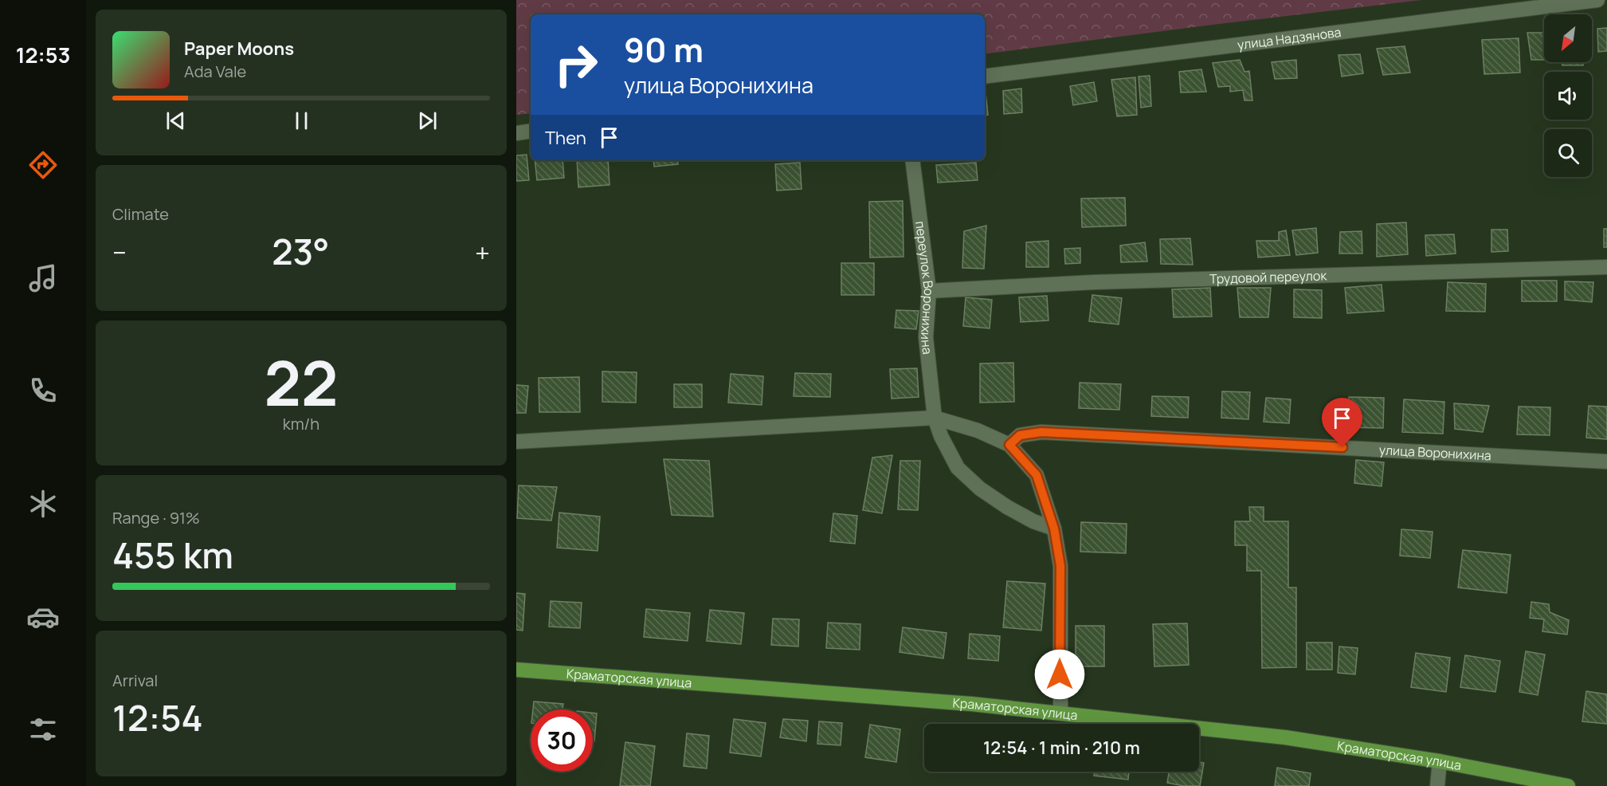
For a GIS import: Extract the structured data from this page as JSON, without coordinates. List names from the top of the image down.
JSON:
{
  "streets": {
    "main road": ["Краматорская улица"],
    "street": [
      "улица Надзянова",
      "Трудовой переулок",
      "переулок Воронихина",
      "улица Воронихина"
    ]
  },
  "crossings": [
    ["Трудовой переулок", "переулок Воронихина"]
  ],
  "north": "bottom left",
  "page": {
    "tabs": "12:53",
    "turn": ["90 m", "улица Воронихина"],
    "song": ["Paper Moons", "Ada Vale"],
    "then": "Then",
    "tile": [
      "Climate",
      ["22", "km/h"],
      ["Range · 91%", "455 km"],
      ["Arrival", "12:54"]
    ],
    "heat": ["−", "23°", "+"],
    "limit": "30",
    "trip": "12:54 · 1 min · 210 m"
  }
}
